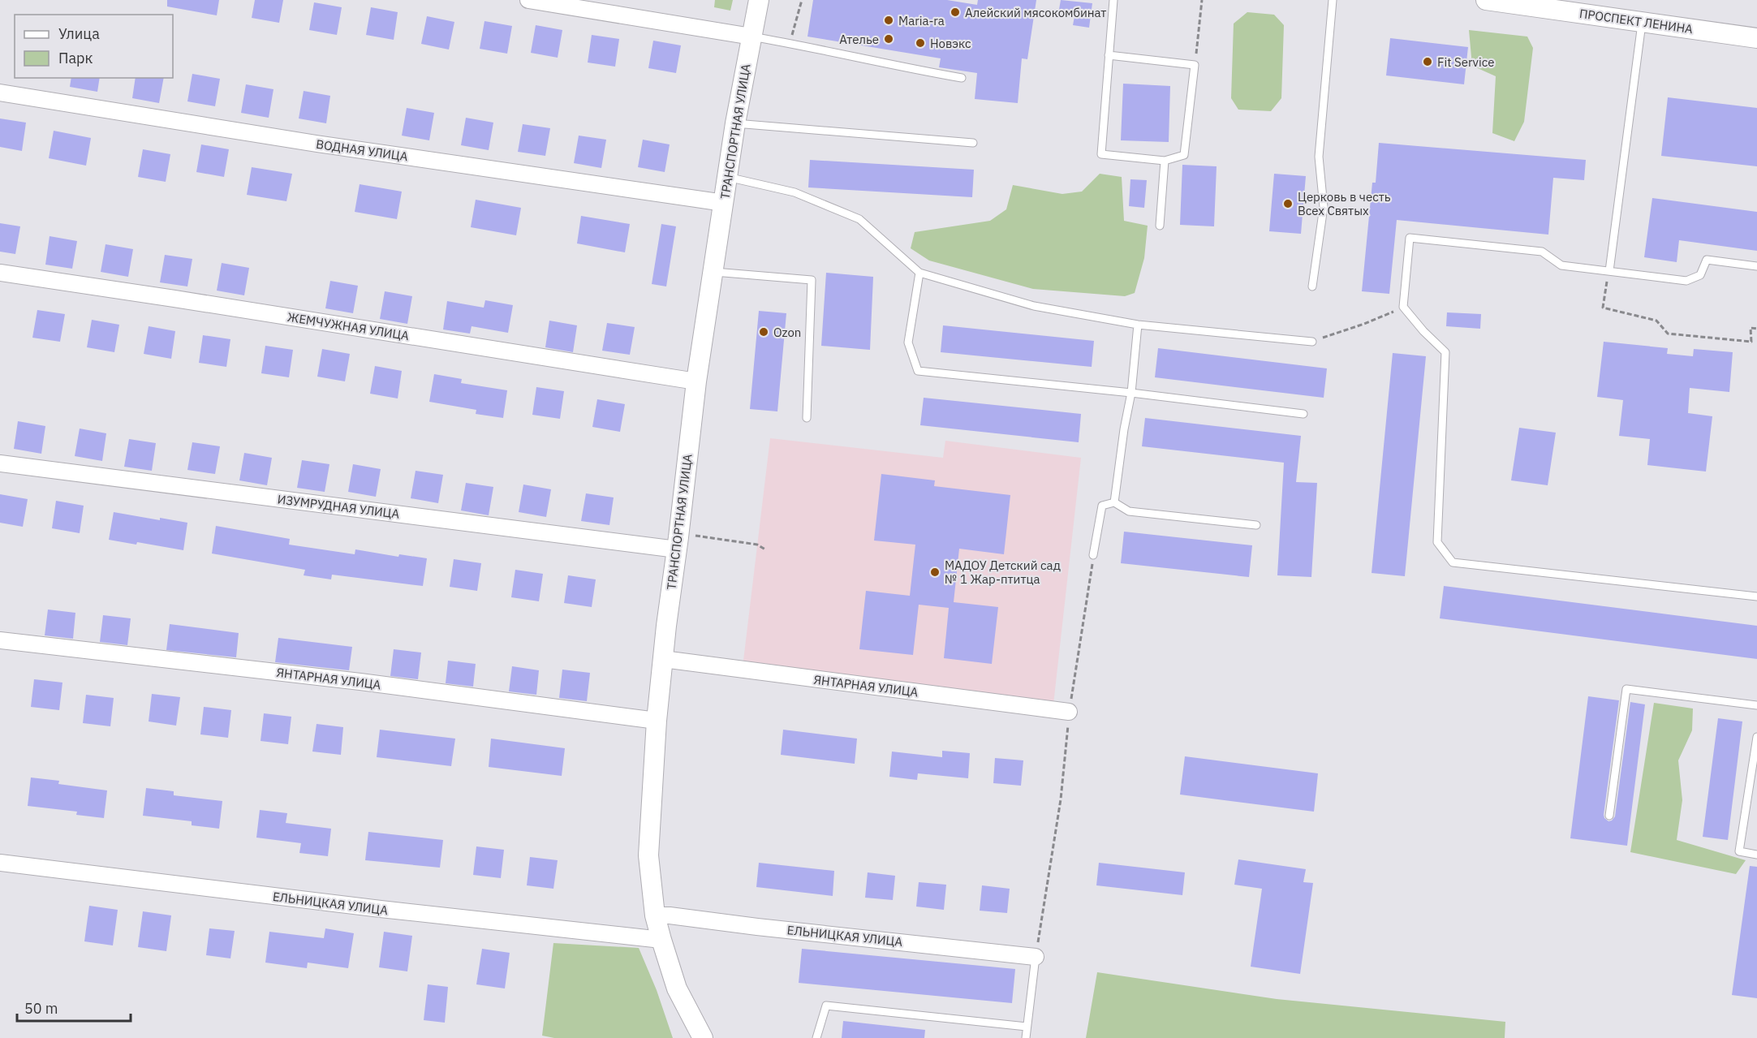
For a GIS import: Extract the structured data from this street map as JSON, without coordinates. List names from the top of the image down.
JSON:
{
  "streets": {
    "street": [
      "ПРОСПЕКТ ЛЕНИНА",
      "ТРАНСПОРТНАЯ УЛИЦА",
      "ВОДНАЯ УЛИЦА",
      "ЖЕМЧУЖНАЯ УЛИЦА",
      "ИЗУМРУДНАЯ УЛИЦА",
      "ЯНТАРНАЯ УЛИЦА",
      "ЕЛЬНИЦКАЯ УЛИЦА"
    ]
  },
  "crossings": [
    ["ТРАНСПОРТНАЯ УЛИЦА", "ВОДНАЯ УЛИЦА"],
    ["ТРАНСПОРТНАЯ УЛИЦА", "ЖЕМЧУЖНАЯ УЛИЦА"],
    ["ТРАНСПОРТНАЯ УЛИЦА", "ИЗУМРУДНАЯ УЛИЦА"],
    ["ТРАНСПОРТНАЯ УЛИЦА", "ЯНТАРНАЯ УЛИЦА"],
    ["ТРАНСПОРТНАЯ УЛИЦА", "ЕЛЬНИЦКАЯ УЛИЦА"]
  ],
  "places": [
    "Алейский мясокомбинат",
    "Maria-ra",
    "Ателье",
    "Новэкс",
    "Fit Service",
    "Церковь в честь Всех Святых",
    "Ozon",
    "МАДОУ Детский сад № 1 Жар-птитца"
  ],
  "legend": ["Улица", "Парк"],
  "scale_bar": "50 m"
}
